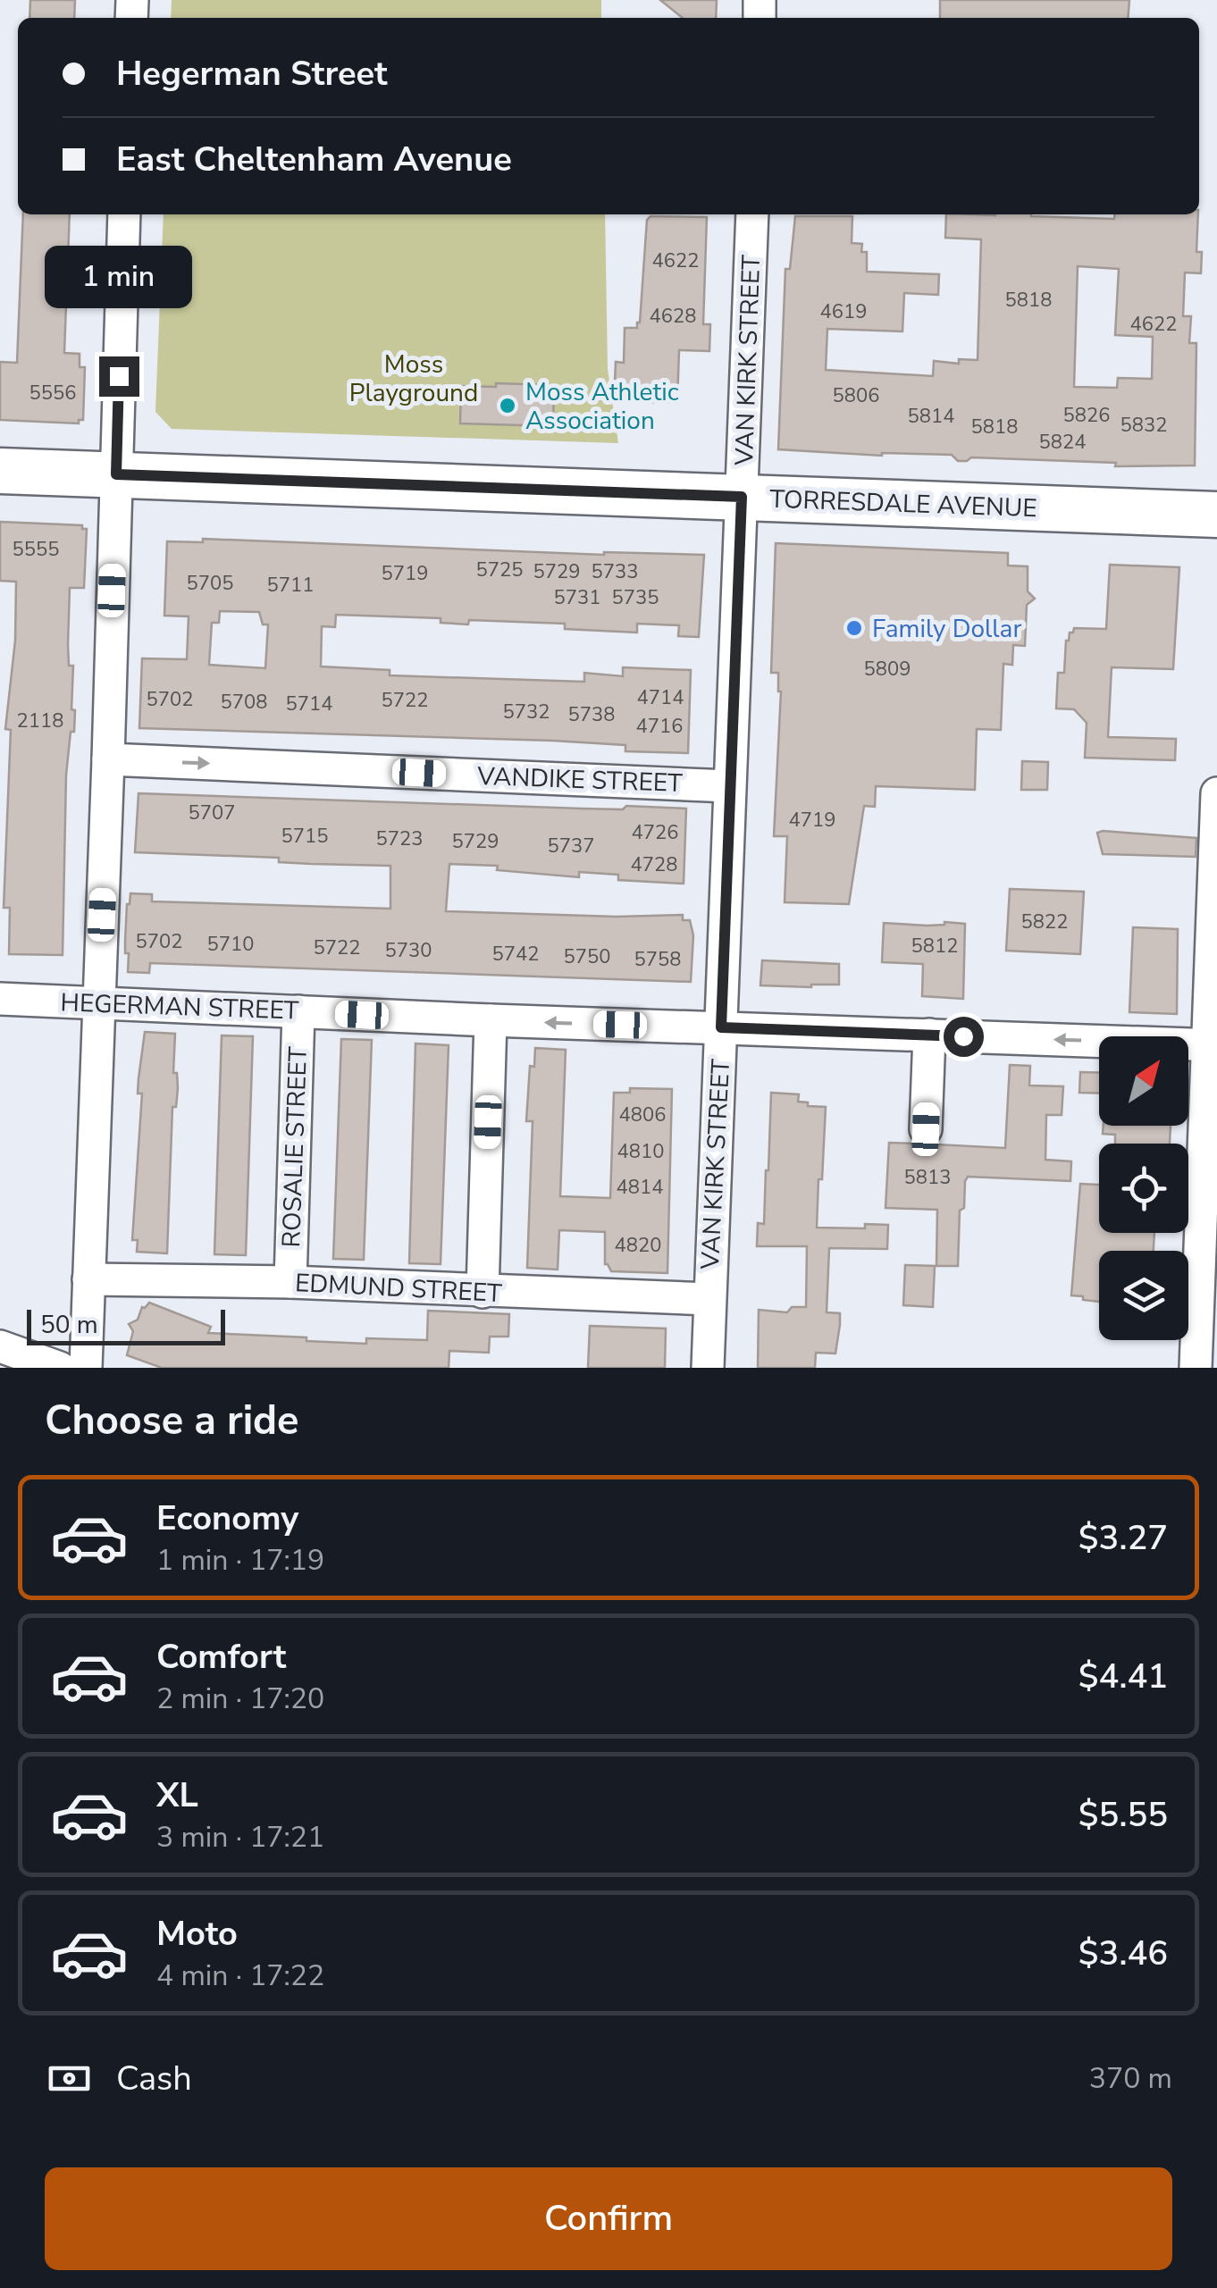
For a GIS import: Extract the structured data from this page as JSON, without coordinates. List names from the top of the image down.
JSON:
{
  "streets": {
    "street": [
      "VAN KIRK STREET",
      "TORRESDALE AVENUE",
      "VANDIKE STREET",
      "HEGERMAN STREET",
      "ROSALIE STREET",
      "EDMUND STREET"
    ]
  },
  "crossings": [
    ["VAN KIRK STREET", "TORRESDALE AVENUE"],
    ["VAN KIRK STREET", "VANDIKE STREET"],
    ["VAN KIRK STREET", "HEGERMAN STREET"],
    ["VAN KIRK STREET", "EDMUND STREET"],
    ["HEGERMAN STREET", "ROSALIE STREET"],
    ["ROSALIE STREET", "EDMUND STREET"]
  ],
  "one_way": ["VANDIKE STREET", "HEGERMAN STREET"],
  "parks": ["Moss Playground"],
  "places": ["Moss Athletic Association", "Family Dollar"],
  "house_numbers": [
    "4622",
    "5818",
    "4619",
    "4628",
    "4622",
    "5556",
    "5806",
    "5826",
    "5814",
    "5832",
    "5818",
    "5824",
    "5555",
    "5725",
    "5729",
    "5733",
    "5719",
    "5705",
    "5711",
    "5731",
    "5735",
    "5809",
    "4714",
    "5702",
    "5722",
    "5708",
    "5714",
    "5732",
    "5738",
    "2118",
    "4716",
    "5707",
    "4719",
    "4726",
    "5715",
    "5723",
    "5729",
    "5737",
    "4728",
    "5822",
    "5702",
    "5710",
    "5812",
    "5722",
    "5730",
    "5742",
    "5750",
    "5758",
    "4806",
    "4810",
    "5813",
    "4814",
    "4820"
  ],
  "scale_bar": "50 m",
  "north": "top right",
  "page": {
    "banner": ["Hegerman Street", "East Cheltenham Avenue"],
    "bubble": "1 min",
    "scale": "50 m",
    "heading": "Choose a ride",
    "list": [
      {
        "name": "Economy",
        "note": "1 min · 17:19",
        "value": "$3.27"
      },
      {
        "name": "Comfort",
        "note": "2 min · 17:20",
        "value": "$4.41"
      },
      {
        "name": "XL",
        "note": "3 min · 17:21",
        "value": "$5.55"
      },
      {
        "name": "Moto",
        "note": "4 min · 17:22",
        "value": "$3.46"
      }
    ],
    "pay": ["Cash", "370 m"],
    "buttons": "Confirm"
  }
}
